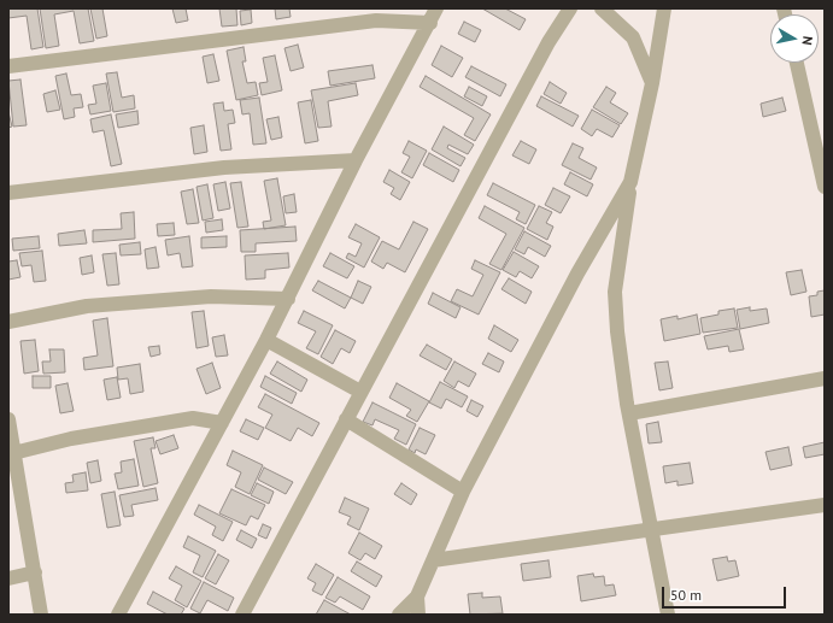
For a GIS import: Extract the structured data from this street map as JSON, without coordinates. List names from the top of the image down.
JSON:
{
  "scale_bar": "50 m",
  "north": "right"
}
